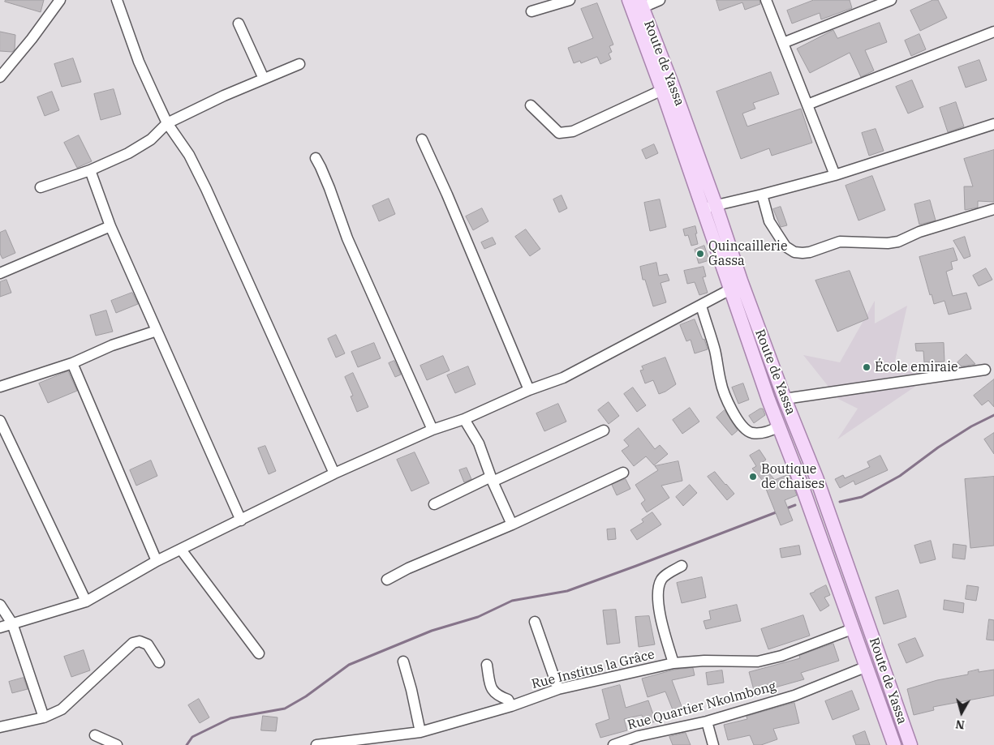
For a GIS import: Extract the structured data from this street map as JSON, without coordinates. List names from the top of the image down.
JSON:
{
  "streets": {
    "main road": ["Route de Yassa"],
    "street": ["Rue Institus la Grâce", "Rue Quartier Nkolmbong"]
  },
  "crossings": [
    ["Route de Yassa", "Rue Institus la Grâce"],
    ["Route de Yassa", "Rue Quartier Nkolmbong"]
  ],
  "places": ["Quincaillerie Gassa", "École emiraie", "Boutique de chaises"],
  "north": "bottom"
}
